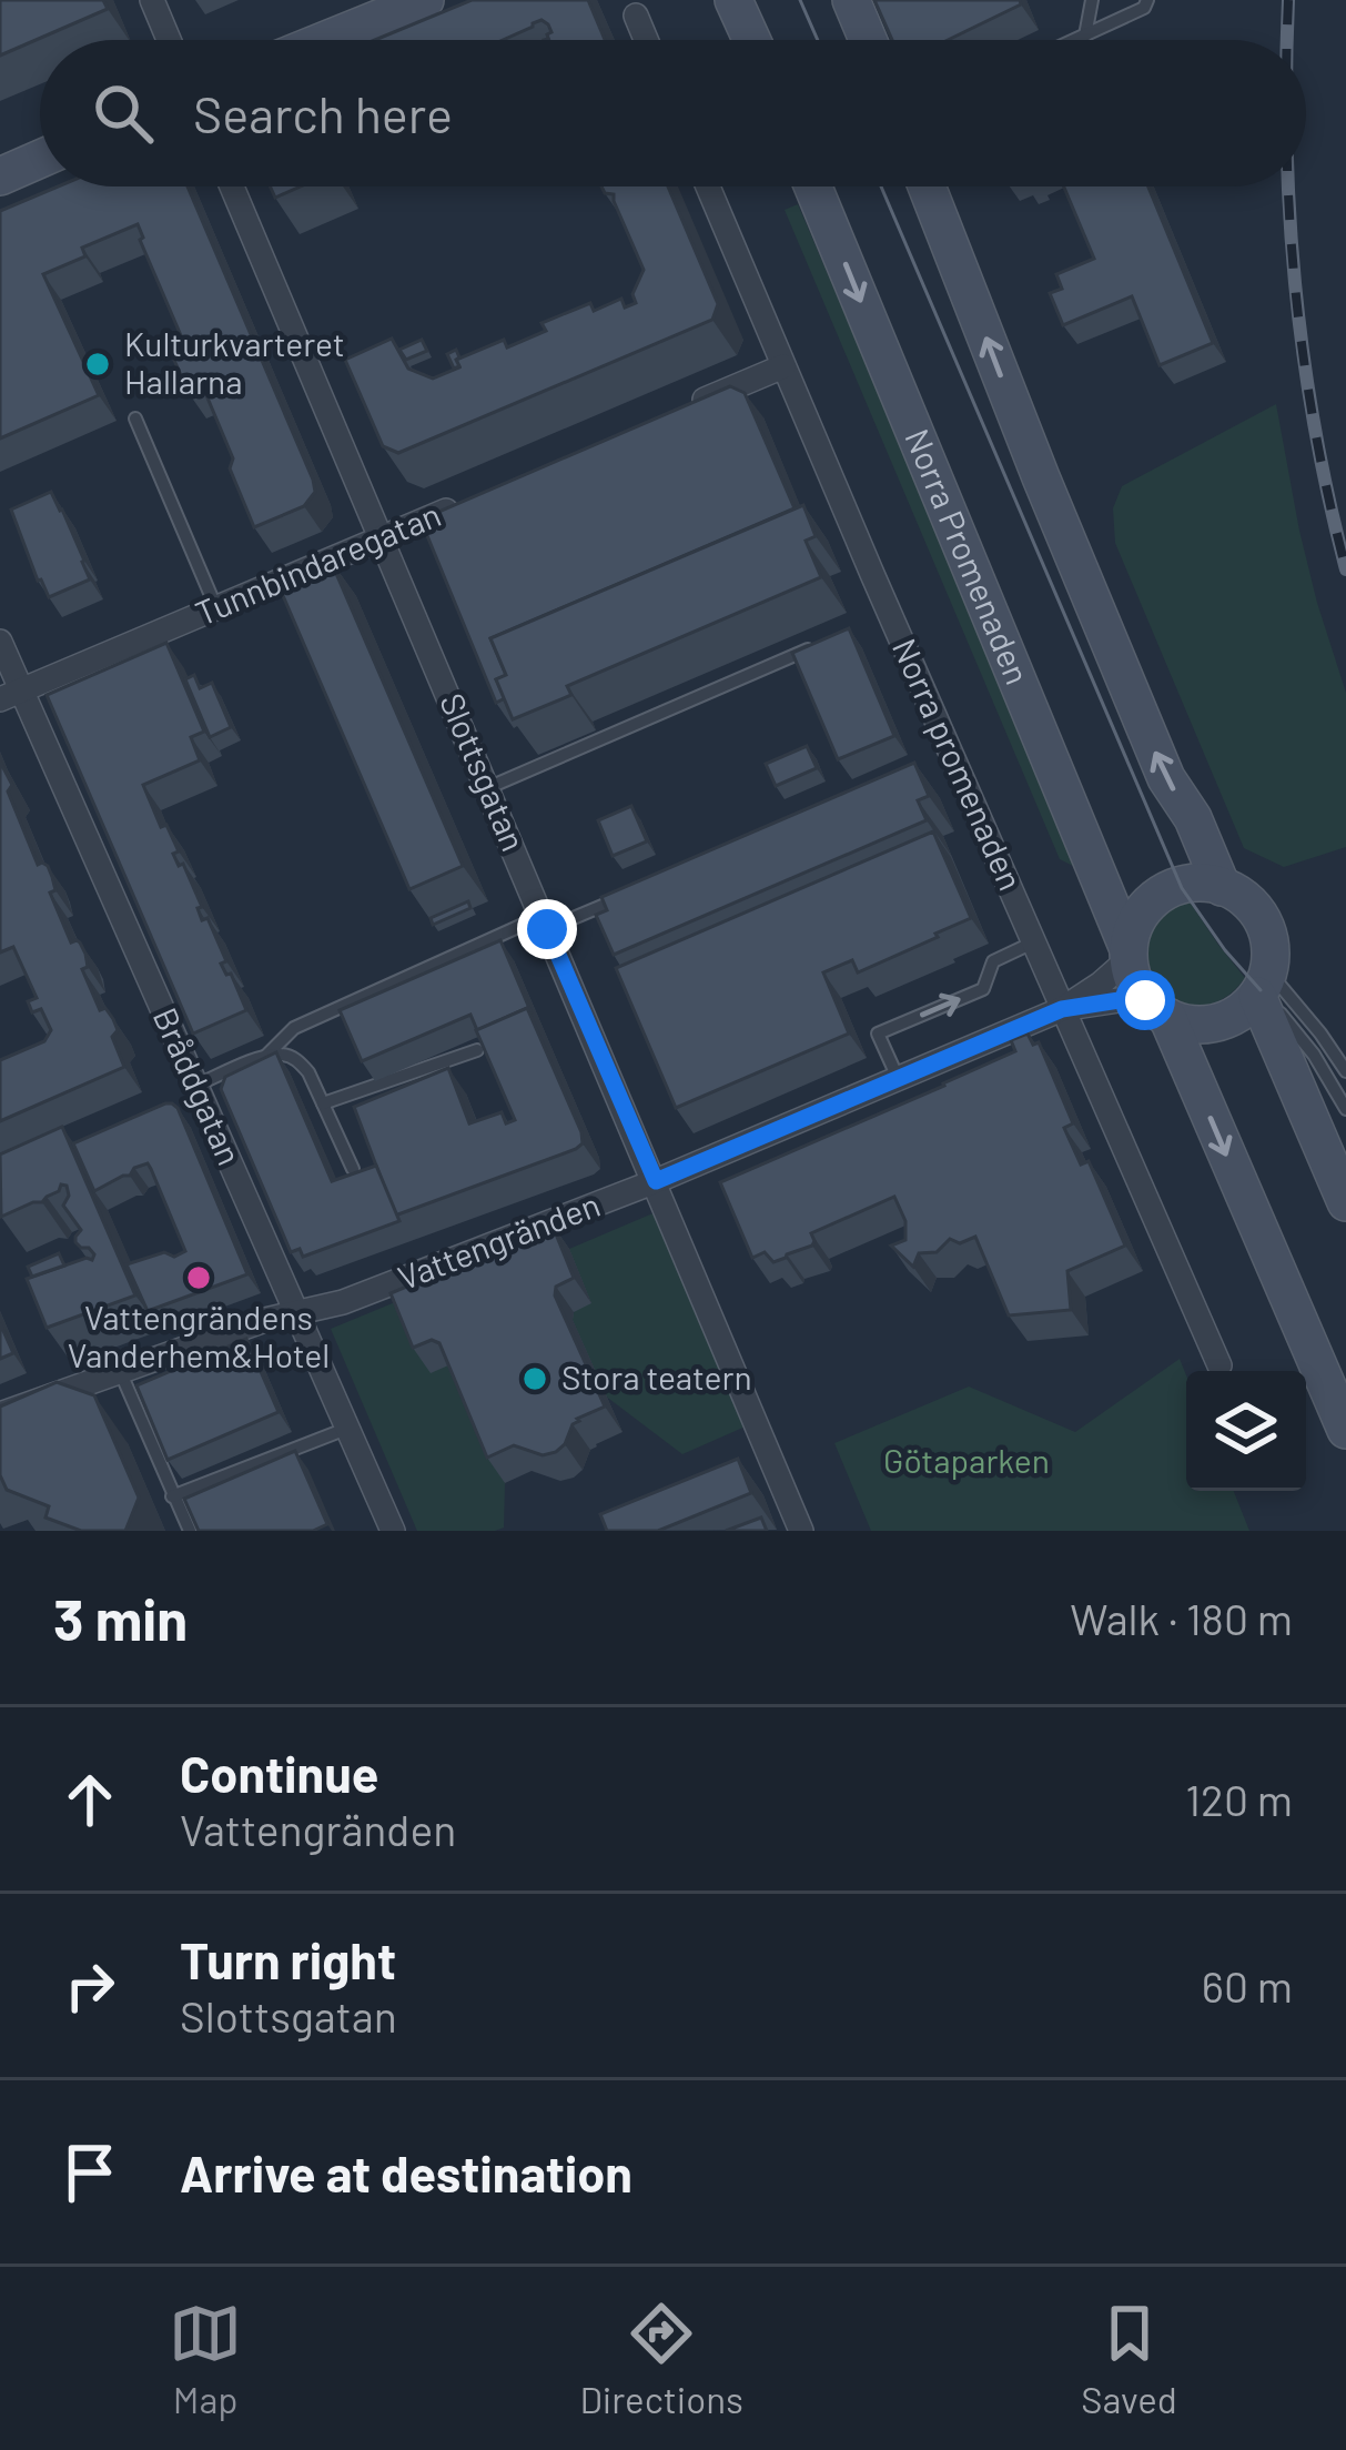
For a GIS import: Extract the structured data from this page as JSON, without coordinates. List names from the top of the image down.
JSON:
{
  "streets": {
    "main road": ["Norra Promenaden"],
    "street": [
      "Tunnbindaregatan",
      "Norra promenaden",
      "Slottsgatan",
      "Bråddgatan",
      "Vattengränden"
    ]
  },
  "crossings": [
    ["Norra Promenaden", "Vattengränden"],
    ["Tunnbindaregatan", "Slottsgatan"],
    ["Tunnbindaregatan", "Bråddgatan"],
    ["Norra promenaden", "Vattengränden"],
    ["Slottsgatan", "Vattengränden"],
    ["Bråddgatan", "Vattengränden"]
  ],
  "parks": ["Götaparken"],
  "places": ["Kulturkvarteret Hallarna", "Vattengrändens Vanderhem&Hotel", "Stora teatern"],
  "page": {
    "search": "Search here",
    "heading": ["3 min", "Walk · 180 m"],
    "list": [
      ["Continue", "Vattengränden", "120 m"],
      ["Turn right", "Slottsgatan", "60 m"],
      "Arrive at destination"
    ],
    "nav": ["Map", "Directions", "Saved"]
  }
}
